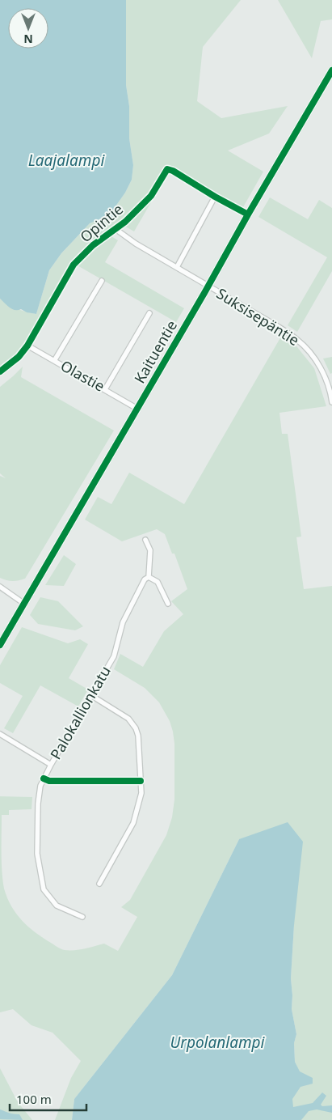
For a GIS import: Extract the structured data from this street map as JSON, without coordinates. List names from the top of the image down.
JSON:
{
  "streets": {
    "street": [
      "Suksisepäntie",
      "Kaituentie",
      "Olastie",
      "Palokallionkatu"
    ],
    "cycle path": ["Opintie"]
  },
  "crossings": [
    ["Suksisepäntie", "Kaituentie"],
    ["Kaituentie", "Olastie"]
  ],
  "water": ["Laajalampi", "Urpolanlampi"],
  "scale_bar": "100 m",
  "north": "bottom"
}
